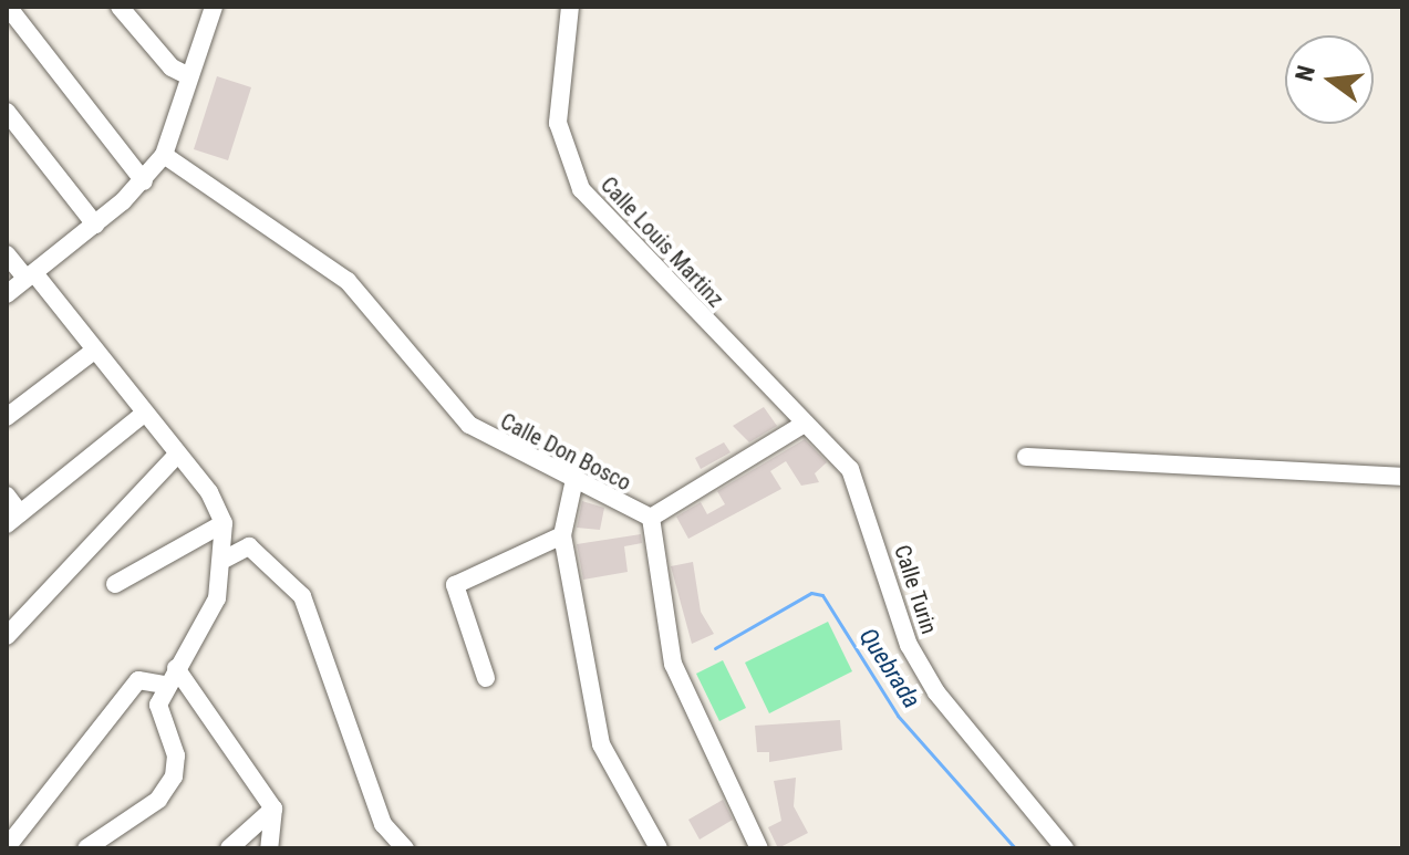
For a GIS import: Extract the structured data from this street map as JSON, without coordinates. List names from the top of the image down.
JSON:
{
  "streets": {
    "street": ["Calle Louis Martinz", "Calle Don Bosco", "Calle Turin"]
  },
  "crossings": [
    ["Calle Louis Martinz", "Calle Turin"]
  ],
  "water": ["Quebrada"],
  "north": "left"
}
